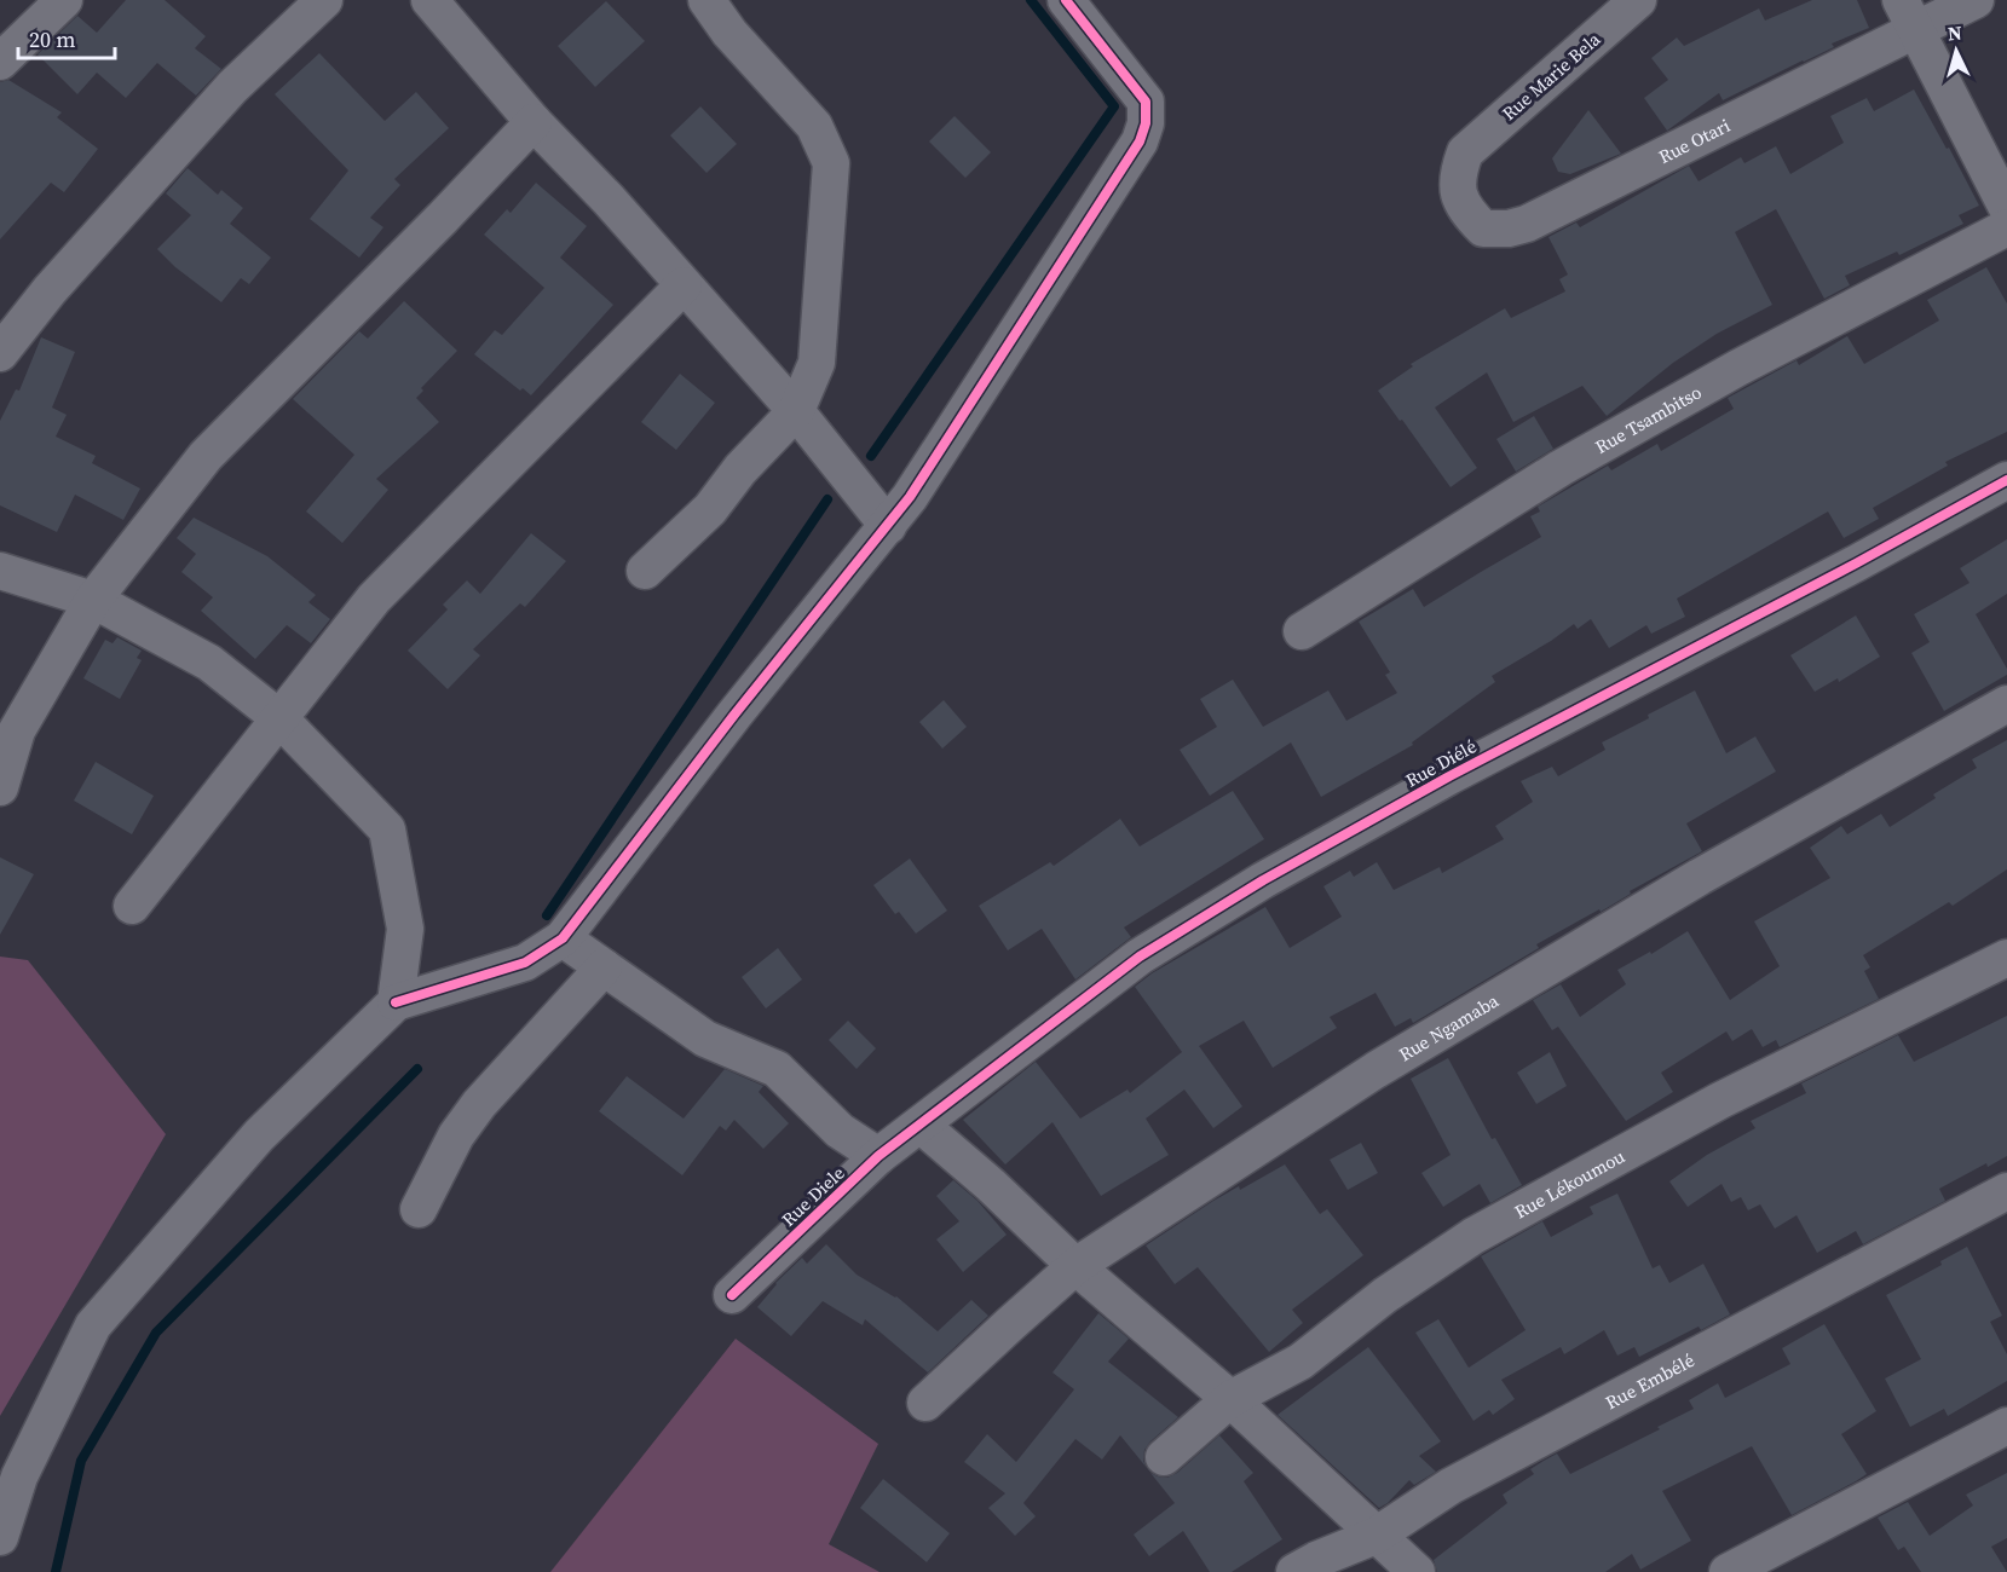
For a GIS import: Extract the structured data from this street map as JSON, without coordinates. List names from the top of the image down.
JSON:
{
  "streets": {
    "street": [
      "Rue Marie Bela",
      "Rue Otari",
      "Rue Tsambitso",
      "Rue Diélé",
      "Rue Ngamaba",
      "Rue Lékoumou",
      "Rue Diele",
      "Rue Embélé"
    ]
  },
  "crossings": [
    ["Rue Marie Bela", "Rue Otari"],
    ["Rue Diélé", "Rue Diele"]
  ],
  "scale_bar": "20 m",
  "north": "top"
}
